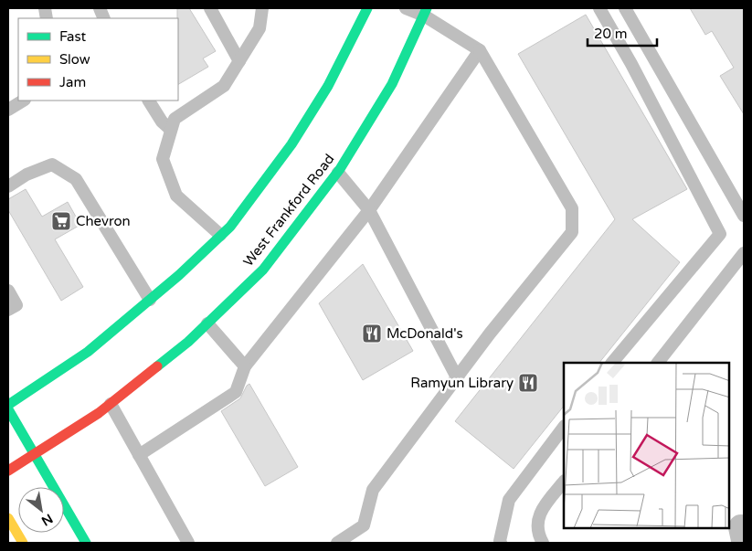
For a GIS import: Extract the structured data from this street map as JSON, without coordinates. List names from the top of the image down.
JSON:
{
  "streets": {
    "main road": ["West Frankford Road"]
  },
  "places": {
    "supermarket": ["Chevron"],
    "restaurant": ["McDonald's", "Ramyun Library"]
  },
  "legend": ["Fast", "Slow", "Jam"],
  "scale_bar": "20 m",
  "north": "bottom right"
}
